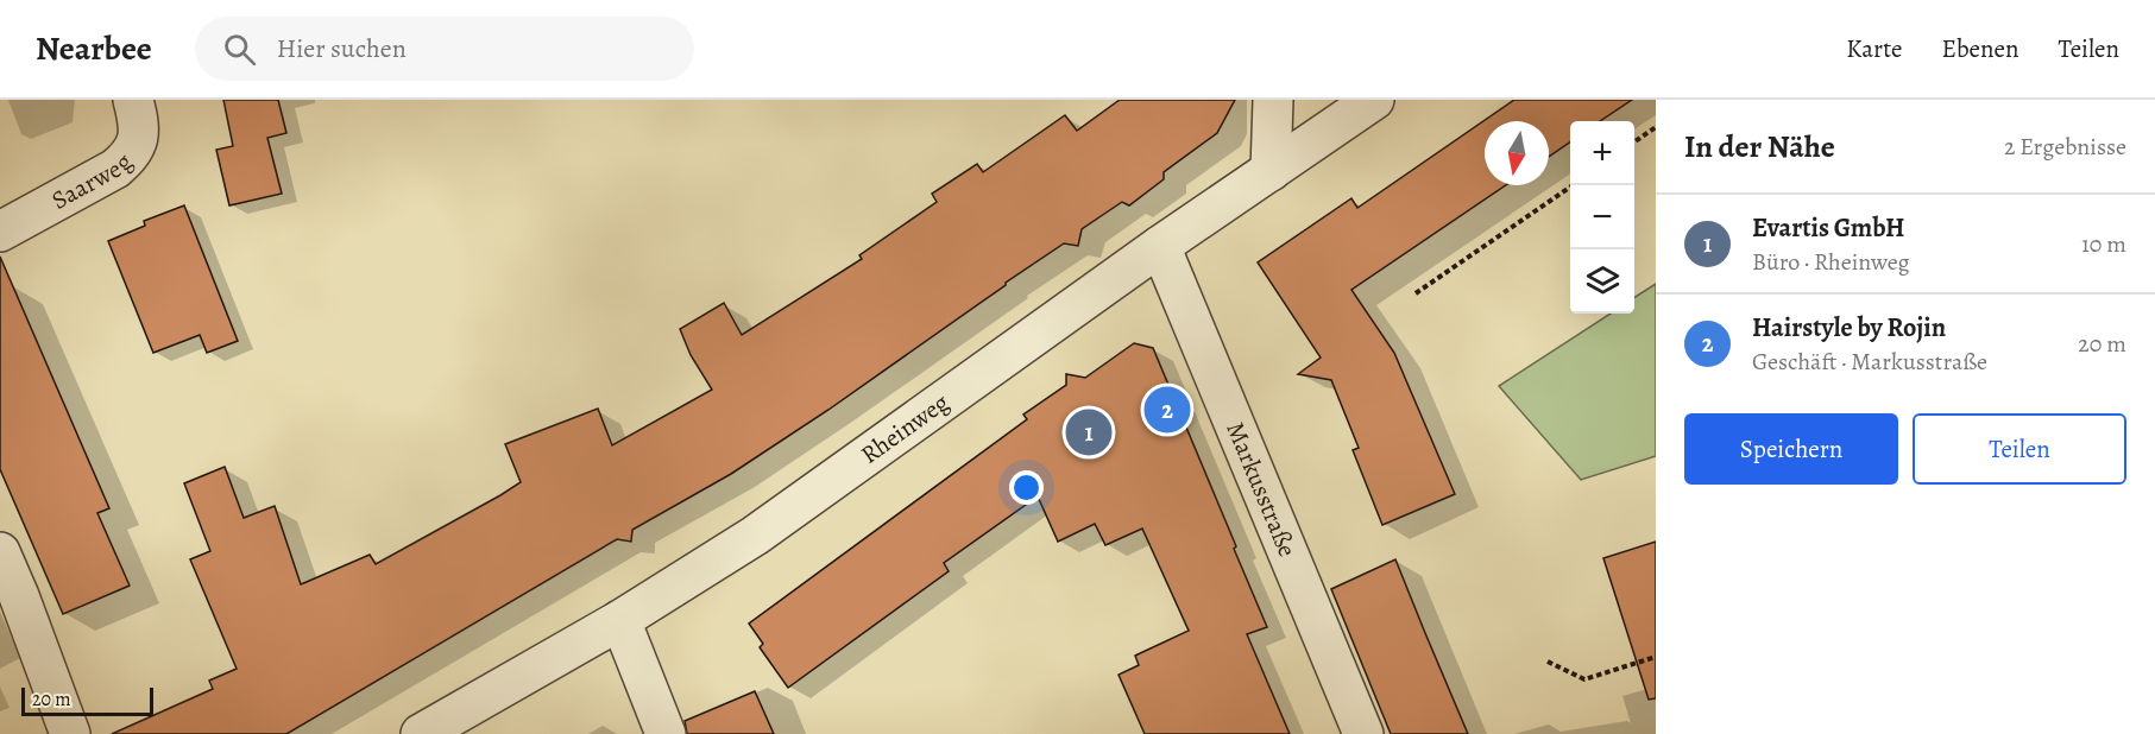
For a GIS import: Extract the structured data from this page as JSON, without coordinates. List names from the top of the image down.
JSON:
{
  "streets": {
    "street": ["Saarweg", "Rheinweg", "Markusstraße"]
  },
  "crossings": [
    ["Rheinweg", "Markusstraße"]
  ],
  "scale_bar": "20 m",
  "north": "bottom",
  "page": {
    "header": "Nearbee",
    "search": "Hier suchen",
    "nav": ["Karte", "Ebenen", "Teilen"],
    "heading": ["In der Nähe", "2 Ergebnisse"],
    "map_buttons": ["+", "−"],
    "list": [
      {
        "mark": "1",
        "name": "Evartis GmbH",
        "note": "Büro · Rheinweg",
        "value": "10 m"
      },
      {
        "mark": "2",
        "name": "Hairstyle by Rojin",
        "note": "Geschäft · Markusstraße",
        "value": "20 m"
      }
    ],
    "pins": ["2", "1"],
    "buttons": ["Speichern", "Teilen"],
    "scale": "20 m"
  }
}
